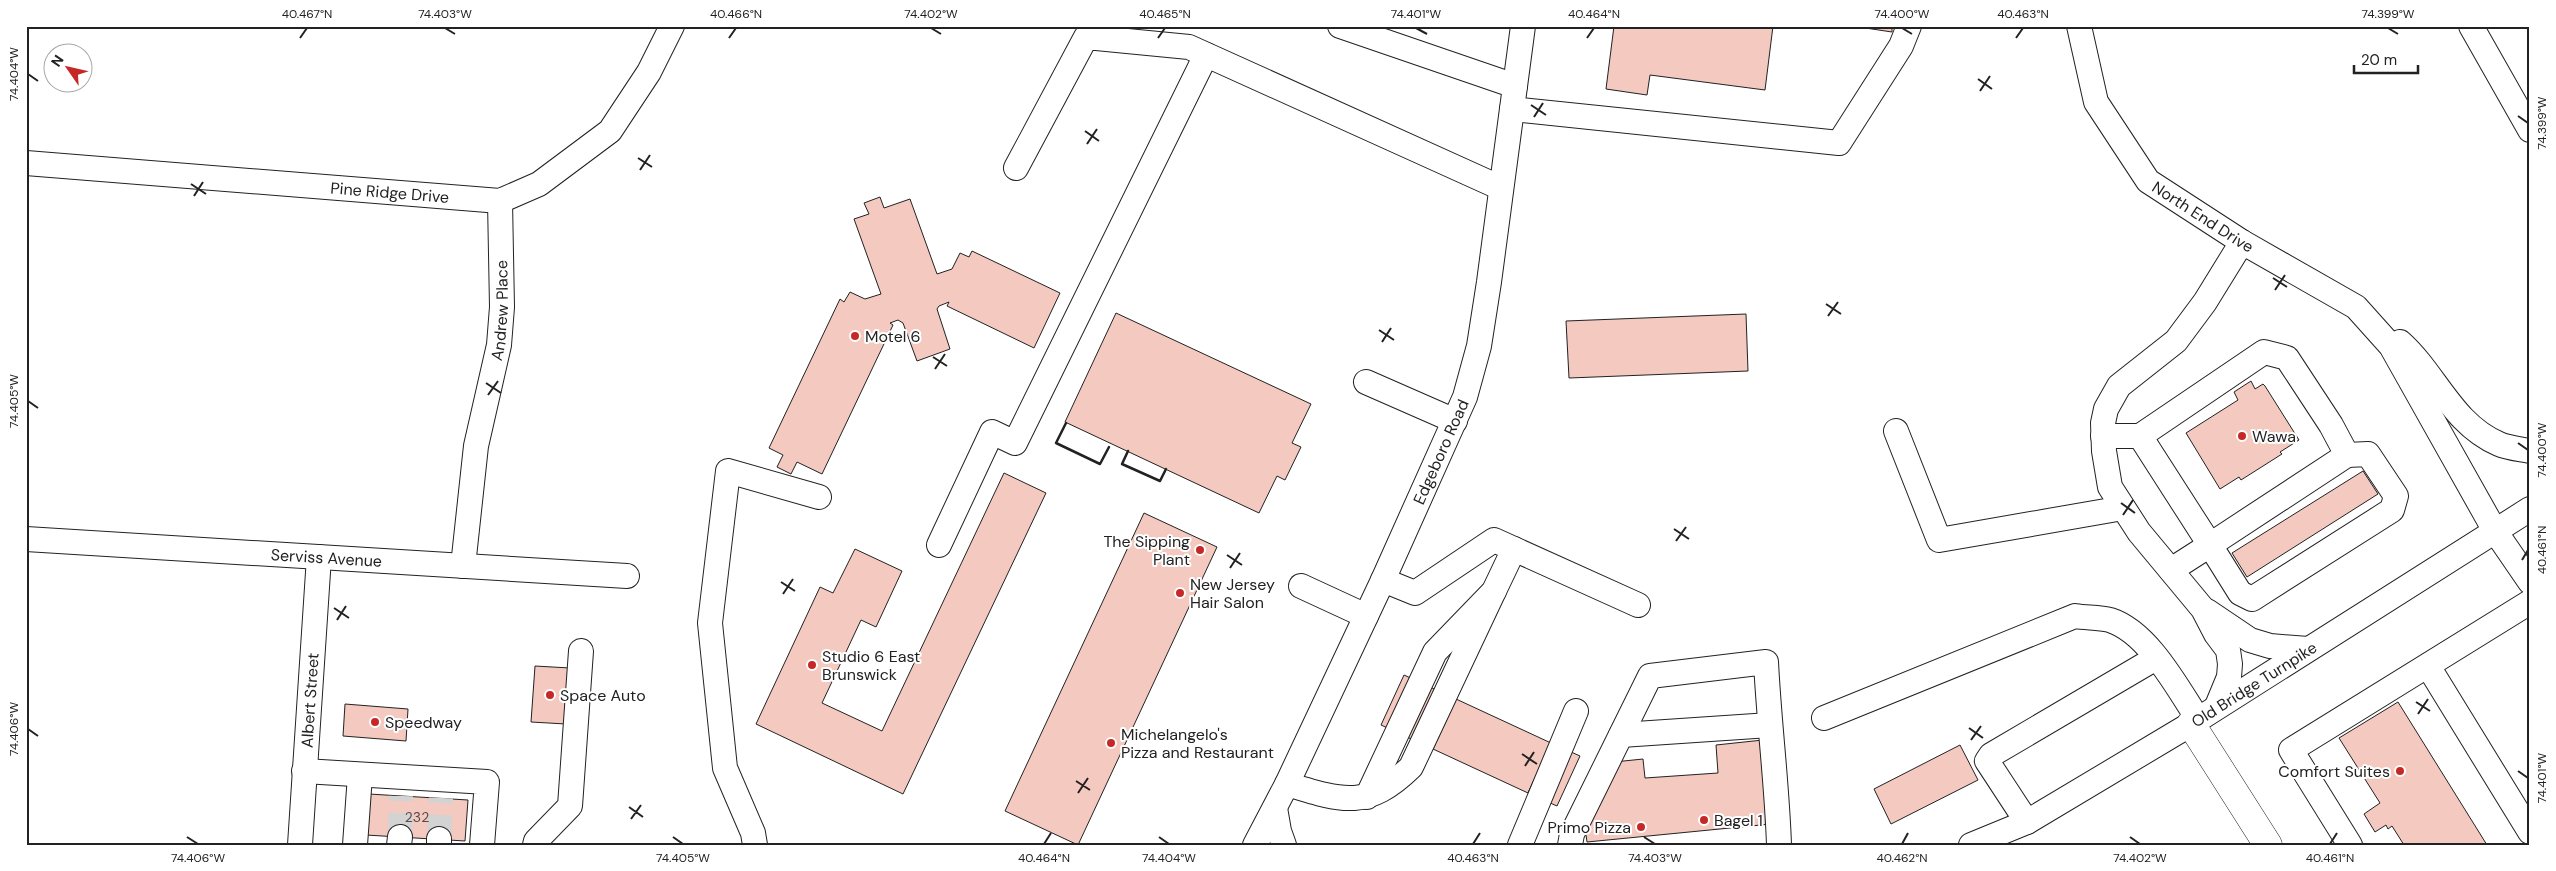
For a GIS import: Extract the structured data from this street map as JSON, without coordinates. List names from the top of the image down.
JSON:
{
  "streets": {
    "street": [
      "Pine Ridge Drive",
      "North End Drive",
      "Andrew Place",
      "Edgeboro Road",
      "Serviss Avenue",
      "Old Bridge Turnpike",
      "Albert Street"
    ]
  },
  "crossings": [
    ["Pine Ridge Drive", "Andrew Place"],
    ["North End Drive", "Old Bridge Turnpike"],
    ["Andrew Place", "Serviss Avenue"],
    ["Serviss Avenue", "Albert Street"]
  ],
  "places": [
    "Motel 6",
    "Wawa",
    "The Sipping Plant",
    "New Jersey Hair Salon",
    "Studio 6 East Brunswick",
    "Space Auto",
    "Speedway",
    "Michelangelo's Pizza and Restaurant",
    "Comfort Suites",
    "Bagel 1",
    "Primo Pizza"
  ],
  "house_numbers": ["232"],
  "scale_bar": "20 m",
  "north": "top left",
  "coordinates": [
    "40.467°N",
    "74.403°W",
    "40.466°N",
    "74.402°W",
    "40.465°N",
    "74.401°W",
    "40.464°N",
    "74.400°W",
    "40.463°N",
    "74.399°W",
    "74.404°W",
    "74.405°W",
    "40.461°N",
    "74.406°W",
    "40.462°N"
  ]
}
